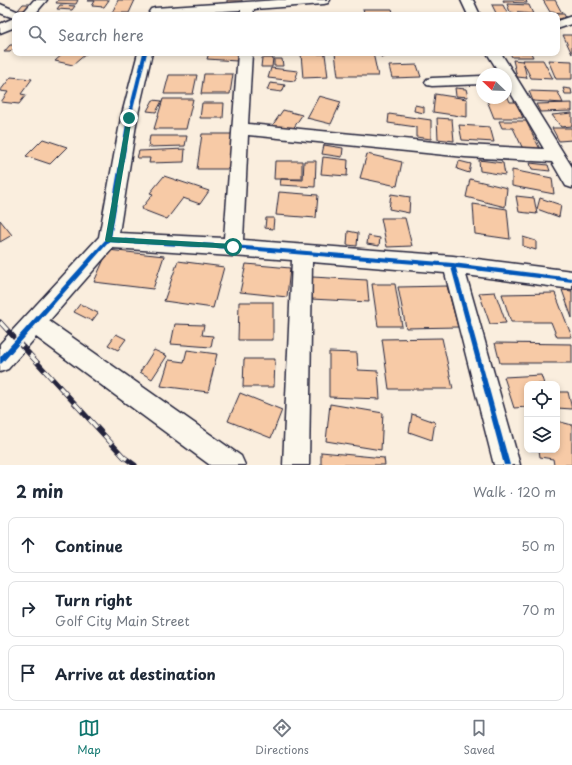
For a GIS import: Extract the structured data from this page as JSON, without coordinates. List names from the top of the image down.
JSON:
{
  "north": "top left",
  "page": {
    "search": "Search here",
    "heading": ["2 min", "Walk · 120 m"],
    "list": [
      ["Continue", "50 m"],
      ["Turn right", "Golf City Main Street", "70 m"],
      "Arrive at destination"
    ],
    "nav": ["Map", "Directions", "Saved"]
  }
}
